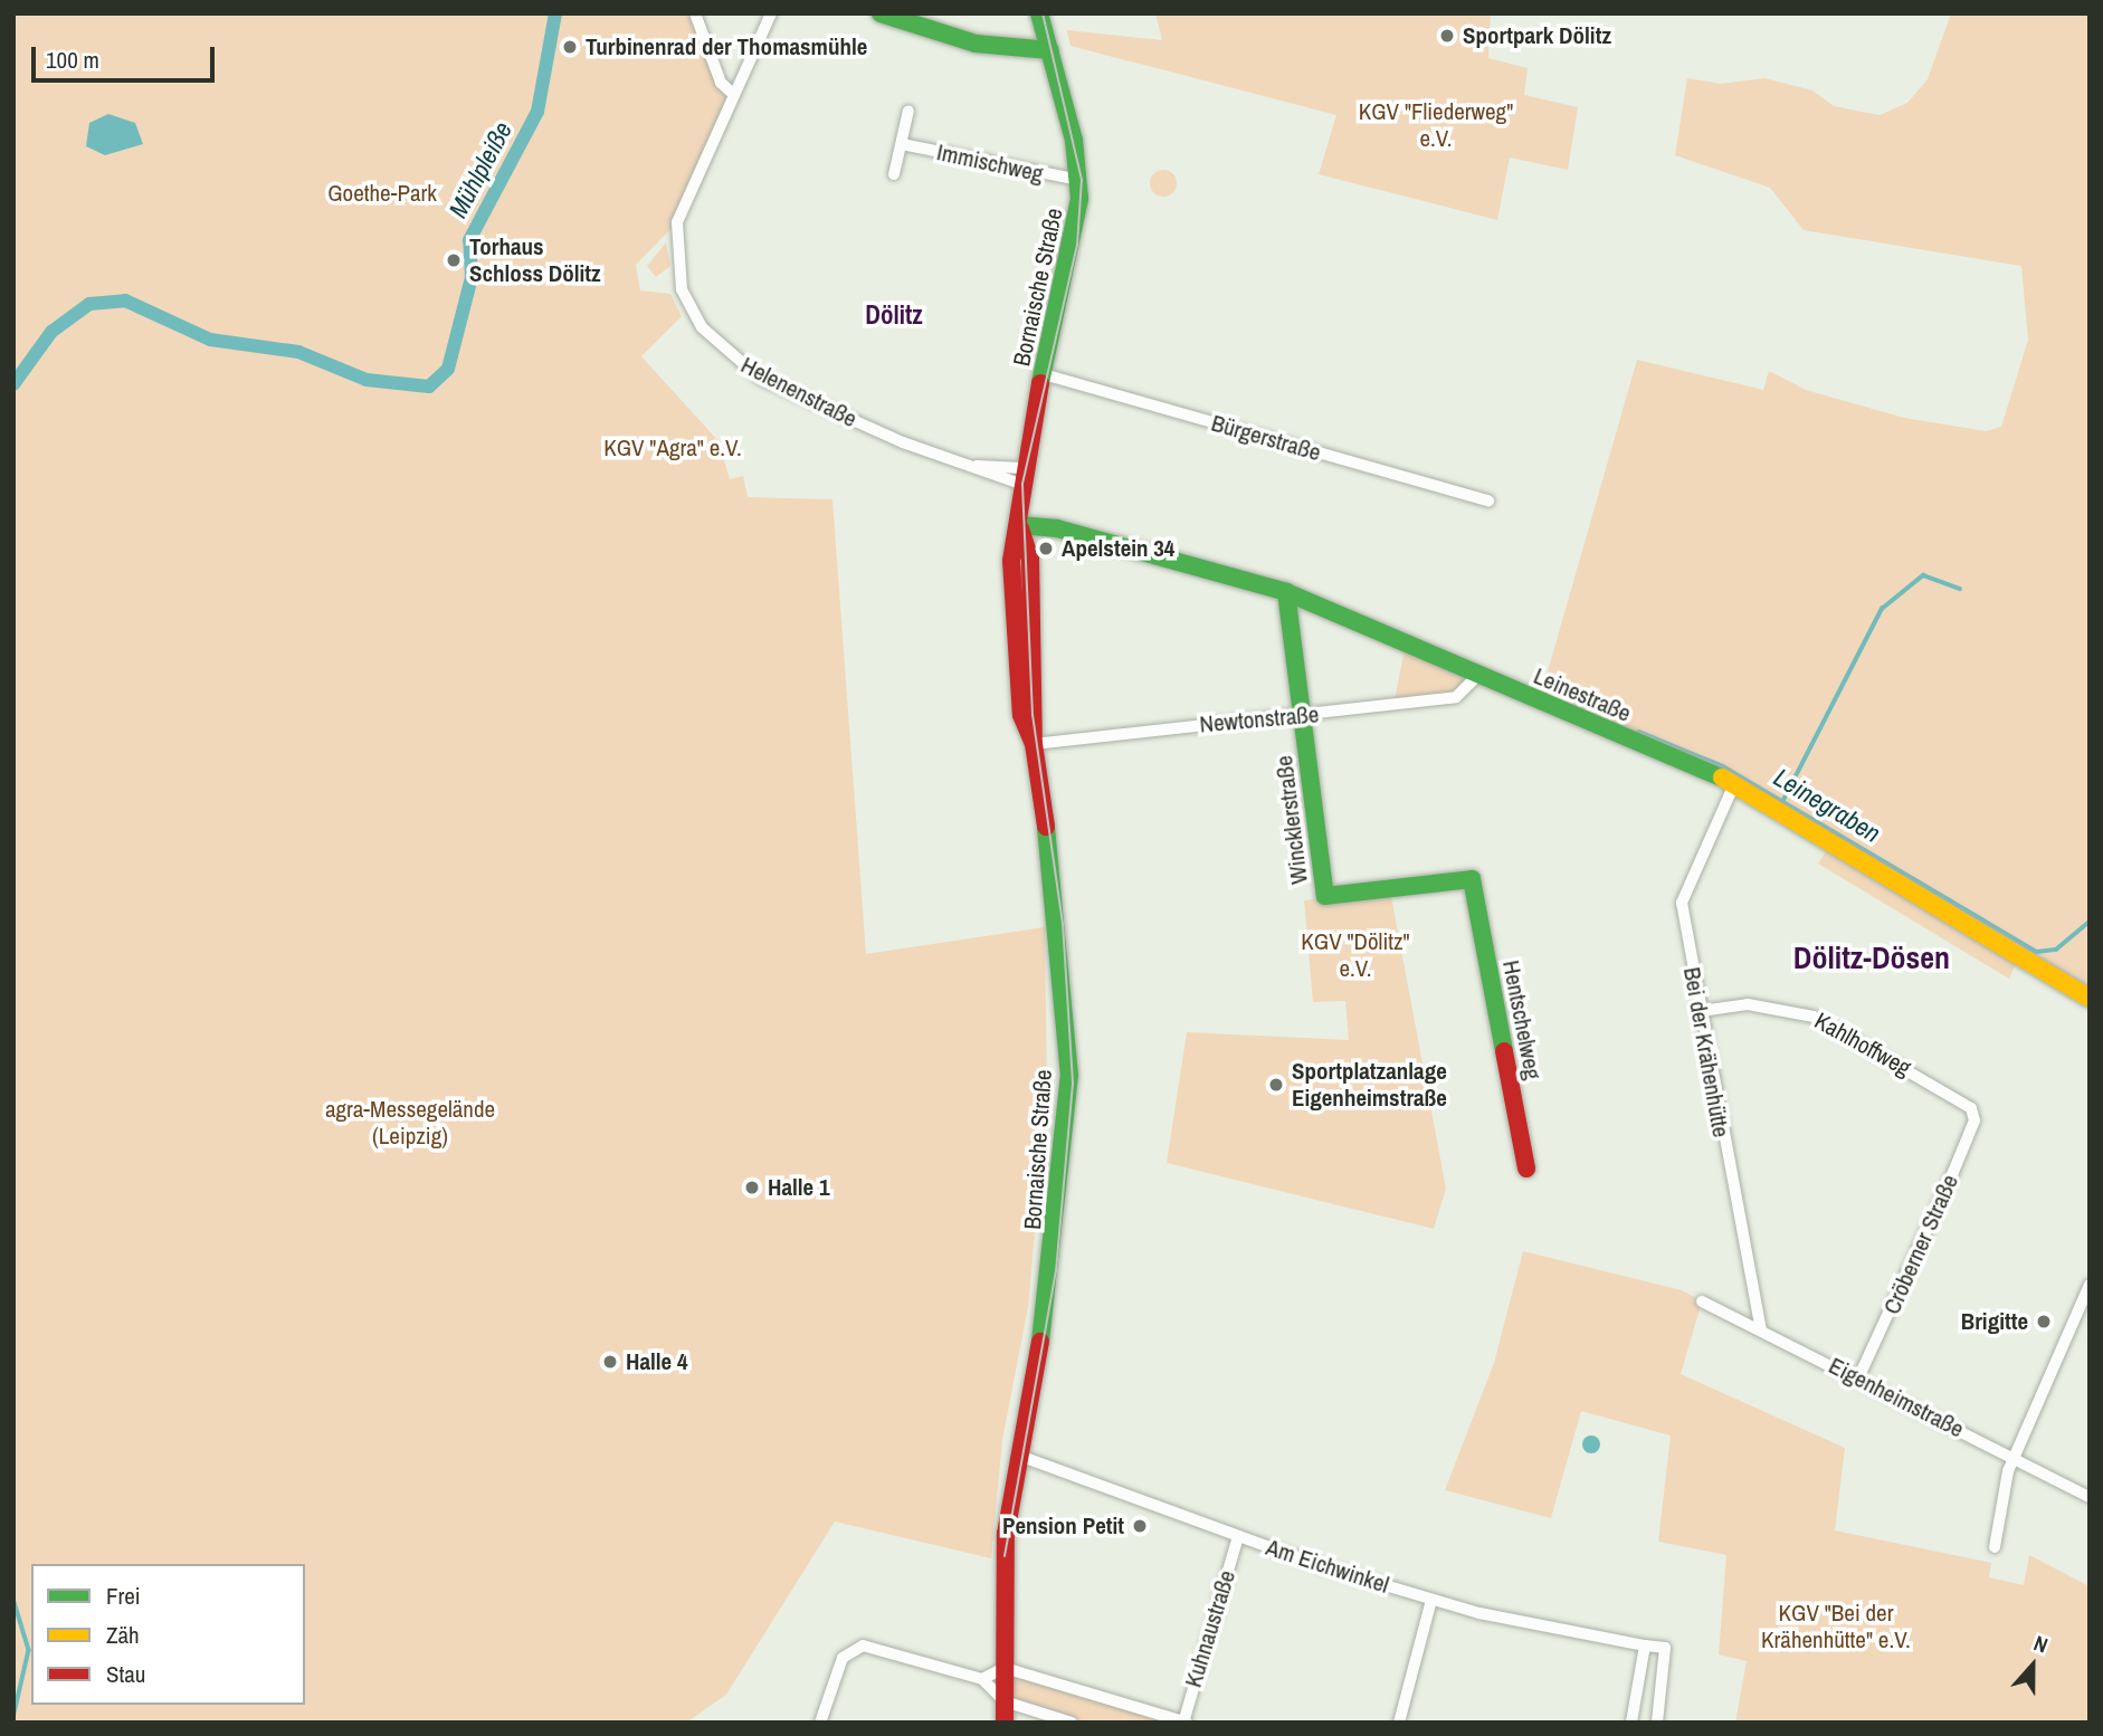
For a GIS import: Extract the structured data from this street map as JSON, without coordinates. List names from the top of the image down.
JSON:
{
  "streets": {
    "main road": [
      "Bornaische Straße",
      "Leinestraße",
      "Wincklerstraße",
      "Hentschelweg"
    ],
    "street": [
      "Immischweg",
      "Helenenstraße",
      "Bürgerstraße",
      "Newtonstraße",
      "Kahlhoffweg",
      "Bei der Krähenhütte",
      "Cröberner Straße",
      "Eigenheimstraße",
      "Am Eichwinkel",
      "Kuhnaustraße"
    ]
  },
  "crossings": [
    ["Immischweg", "Bornaische Straße"],
    ["Bornaische Straße", "Helenenstraße"],
    ["Bornaische Straße", "Bürgerstraße"],
    ["Bornaische Straße", "Leinestraße"],
    ["Bornaische Straße", "Newtonstraße"],
    ["Bornaische Straße", "Am Eichwinkel"],
    ["Leinestraße", "Newtonstraße"],
    ["Leinestraße", "Wincklerstraße"],
    ["Leinestraße", "Bei der Krähenhütte"],
    ["Newtonstraße", "Wincklerstraße"],
    ["Wincklerstraße", "Hentschelweg"],
    ["Kahlhoffweg", "Bei der Krähenhütte"],
    ["Kahlhoffweg", "Cröberner Straße"],
    ["Bei der Krähenhütte", "Eigenheimstraße"],
    ["Cröberner Straße", "Eigenheimstraße"],
    ["Am Eichwinkel", "Kuhnaustraße"]
  ],
  "districts": ["Dölitz", "Dölitz-Dösen"],
  "water": ["Mühlpleiße", "Leinegraben"],
  "parks": [
    "KGV \"Fliederweg\" e.V.",
    "Goethe-Park",
    "KGV \"Agra\" e.V.",
    "KGV \"Dölitz\" e.V.",
    "agra-Messegelände (Leipzig)",
    "KGV \"Bei der Krähenhütte\" e.V."
  ],
  "places": [
    "Sportpark Dölitz",
    "Turbinenrad der Thomasmühle",
    "Torhaus Schloss Dölitz",
    "Apelstein 34",
    "Sportplatzanlage Eigenheimstraße",
    "Halle 1",
    "Brigitte",
    "Halle 4",
    "Pension Petit"
  ],
  "legend": ["Frei", "Zäh", "Stau"],
  "scale_bar": "100 m",
  "north": "top"
}
